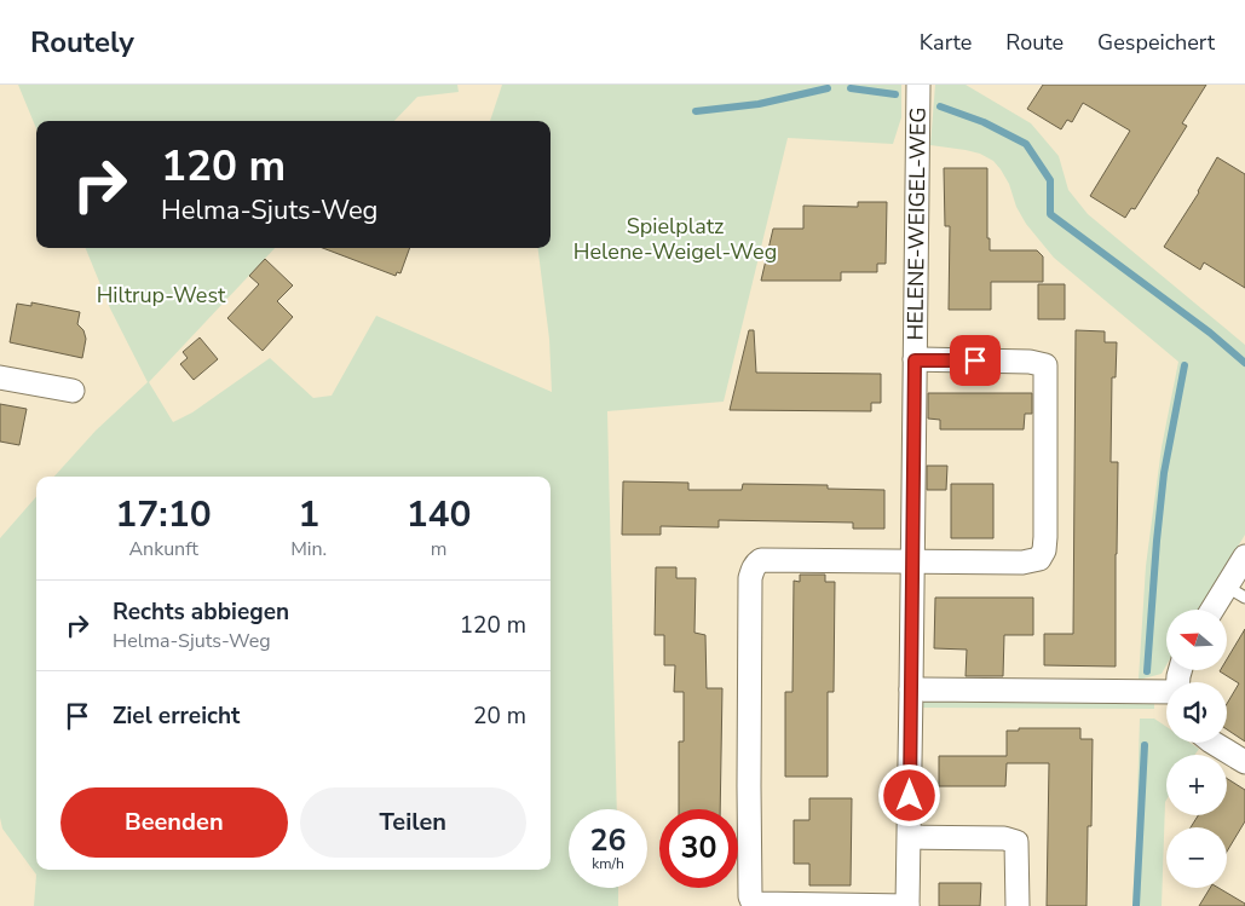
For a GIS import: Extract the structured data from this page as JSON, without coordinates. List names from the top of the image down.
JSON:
{
  "streets": {
    "street": ["HELENE-WEIGEL-WEG"]
  },
  "parks": ["Spielplatz Helene-Weigel-Weg", "Hiltrup-West"],
  "north": "left",
  "page": {
    "header": "Routely",
    "nav": ["Karte", "Route", "Gespeichert"],
    "turn": ["120 m", "Helma-Sjuts-Weg"],
    "eta": [
      "17:10",
      "Ankunft",
      "1",
      "Min.",
      "140",
      "m"
    ],
    "list": [
      {
        "name": "Rechts abbiegen",
        "note": "Helma-Sjuts-Weg",
        "value": "120 m"
      },
      {
        "name": "Ziel erreicht",
        "value": "20 m"
      }
    ],
    "map_buttons": ["+", "−"],
    "buttons": ["Beenden", "Teilen"],
    "speed": "26 km/h",
    "limit": "30"
  }
}
